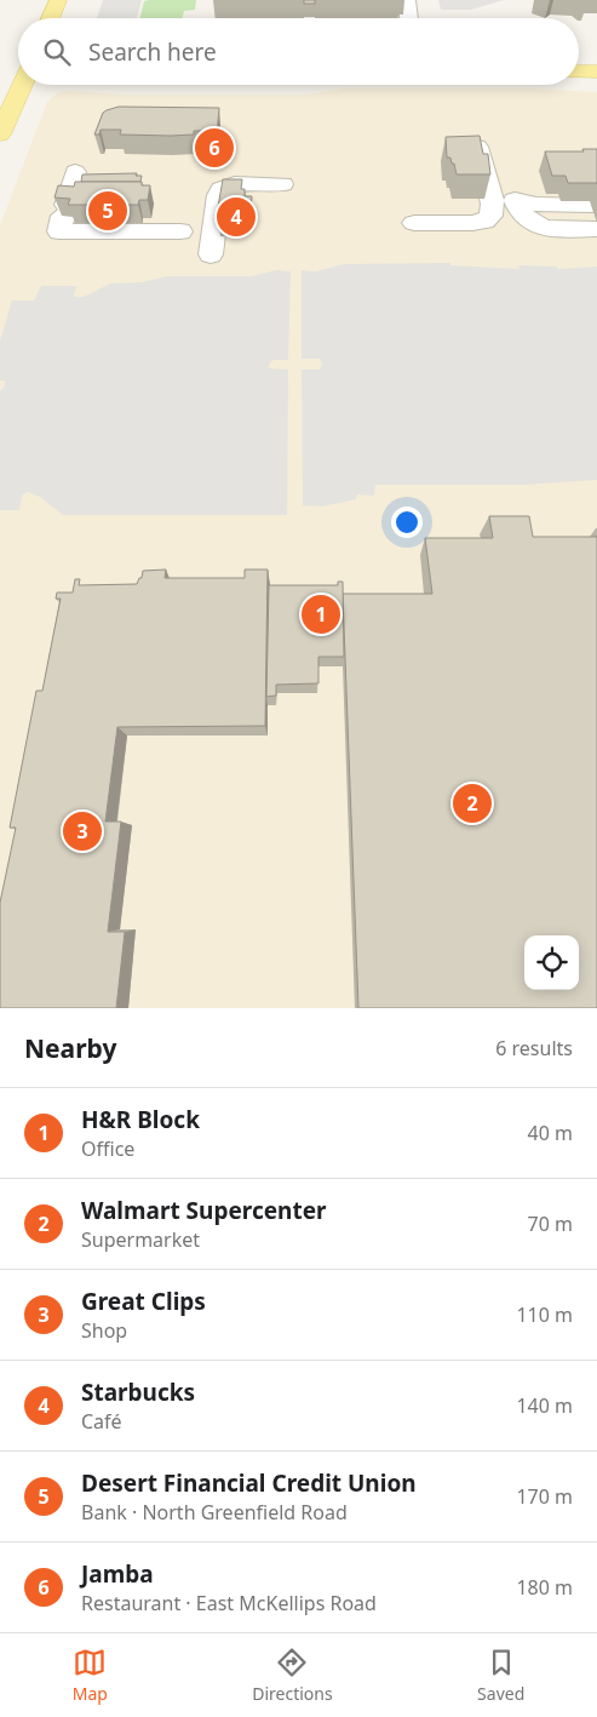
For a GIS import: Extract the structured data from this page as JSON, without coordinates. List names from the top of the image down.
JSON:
{
  "page": {
    "search": "Search here",
    "pins": [
      "6",
      "5",
      "4",
      "1",
      "2",
      "3"
    ],
    "heading": ["Nearby", "6 results"],
    "list": [
      {
        "mark": "1",
        "name": "H&R Block",
        "note": "Office",
        "value": "40 m"
      },
      {
        "mark": "2",
        "name": "Walmart Supercenter",
        "note": "Supermarket",
        "value": "70 m"
      },
      {
        "mark": "3",
        "name": "Great Clips",
        "note": "Shop",
        "value": "110 m"
      },
      {
        "mark": "4",
        "name": "Starbucks",
        "note": "Café",
        "value": "140 m"
      },
      {
        "mark": "5",
        "name": "Desert Financial Credit Union",
        "note": "Bank · North Greenfield Road",
        "value": "170 m"
      },
      {
        "mark": "6",
        "name": "Jamba",
        "note": "Restaurant · East McKellips Road",
        "value": "180 m"
      }
    ],
    "nav": ["Map", "Directions", "Saved"]
  }
}
